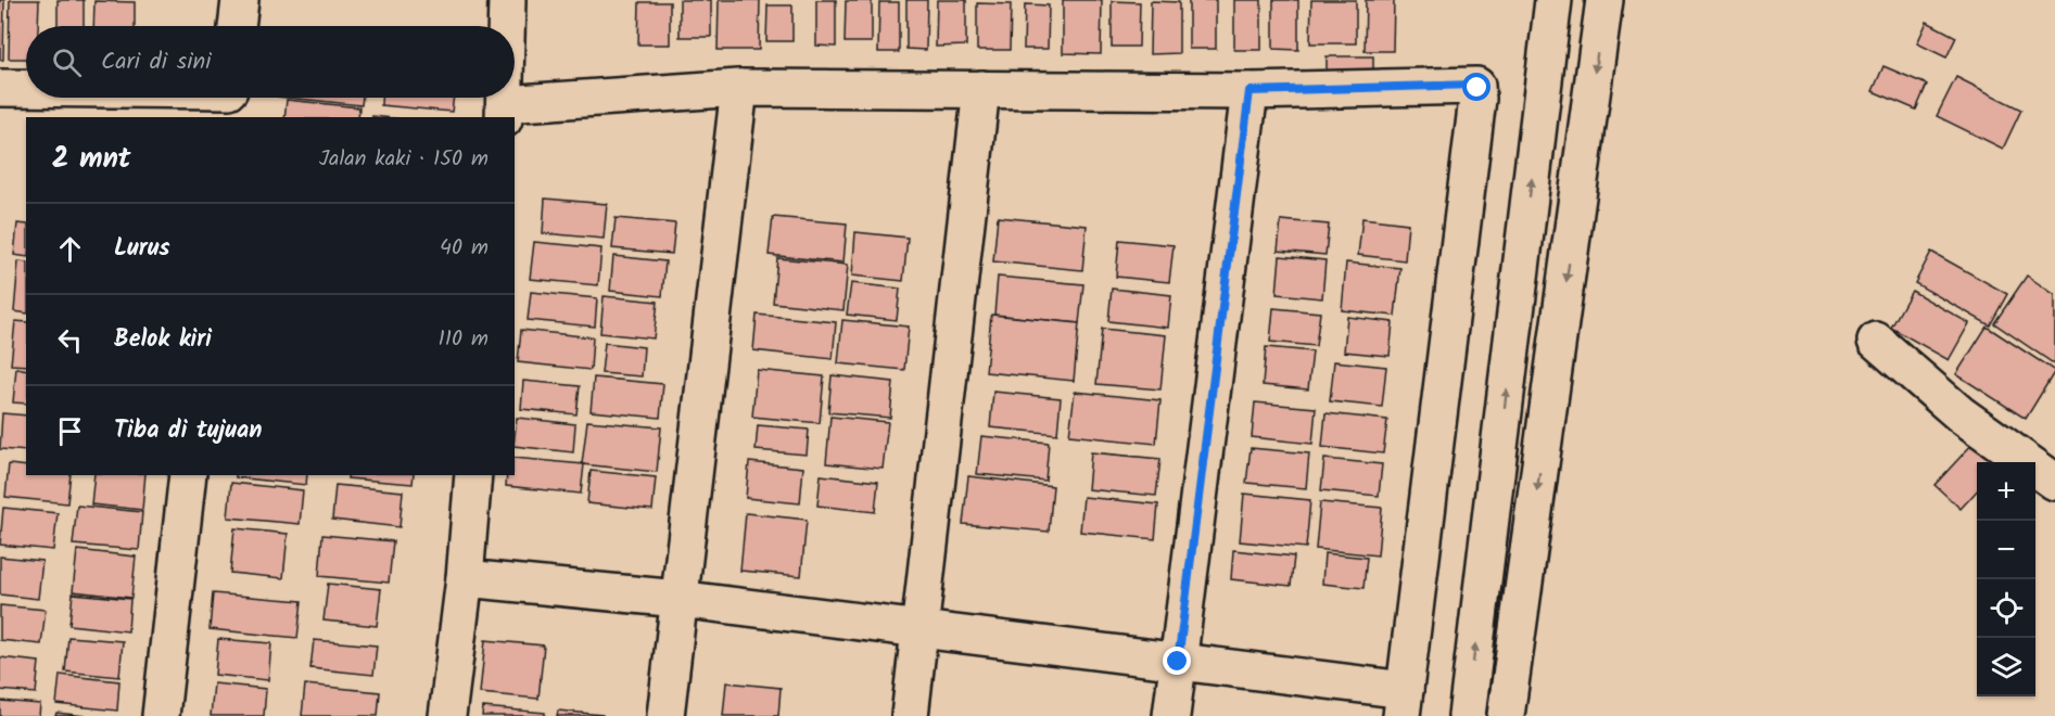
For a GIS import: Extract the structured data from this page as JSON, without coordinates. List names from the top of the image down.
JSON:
{
  "page": {
    "search": "Cari di sini",
    "heading": ["2 mnt", "Jalan kaki · 150 m"],
    "list": [
      ["Lurus", "40 m"],
      ["Belok kiri", "110 m"],
      "Tiba di tujuan"
    ],
    "map_buttons": ["+", "−"]
  }
}
